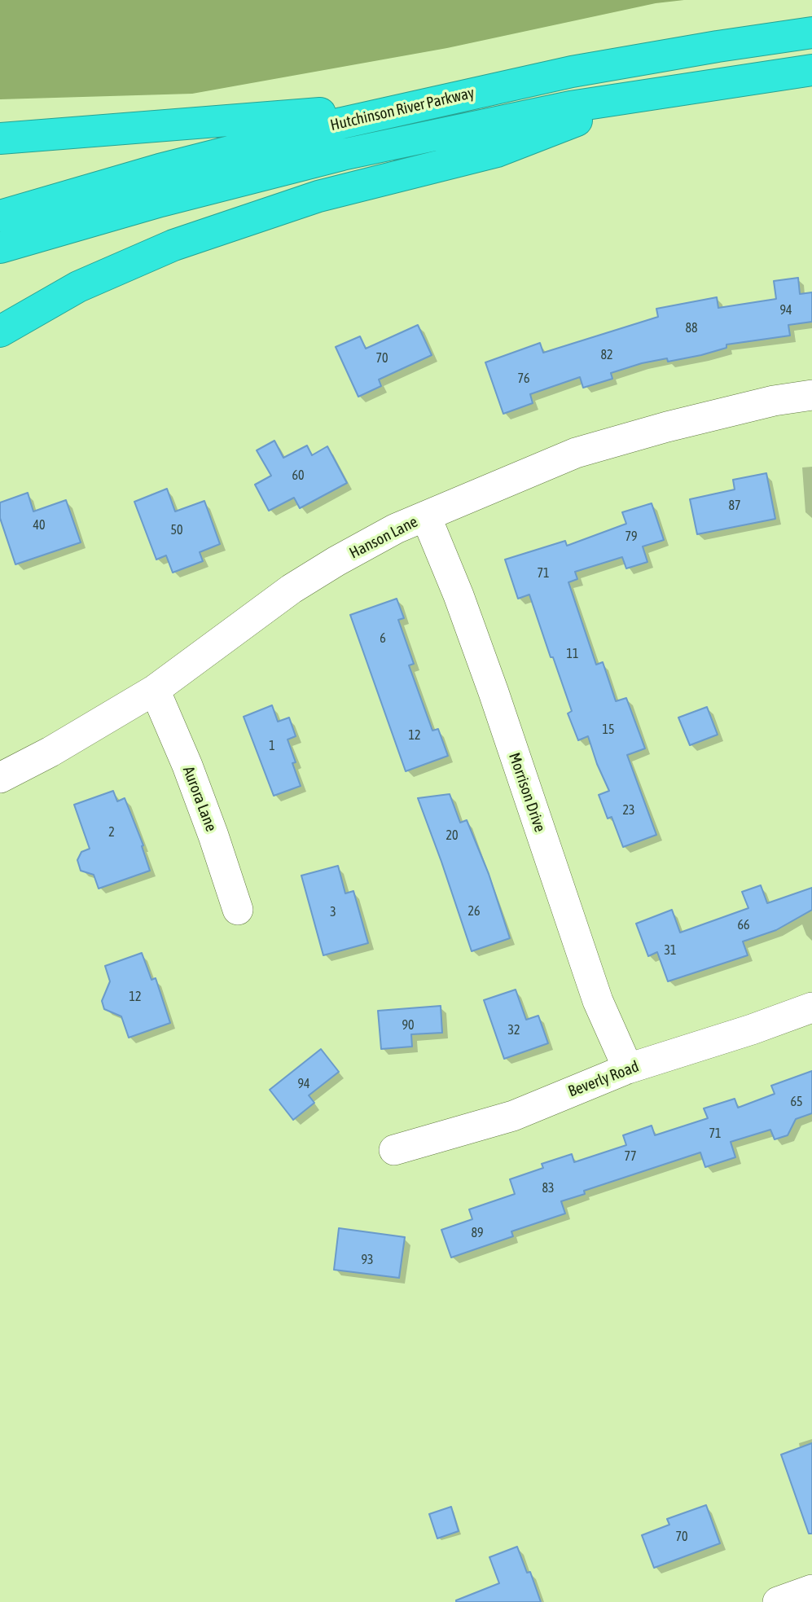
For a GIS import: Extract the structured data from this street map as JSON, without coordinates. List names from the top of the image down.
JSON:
{
  "streets": {
    "highway": ["Hutchinson River Parkway"],
    "street": [
      "Hanson Lane",
      "Morrison Drive",
      "Aurora Lane",
      "Beverly Road"
    ]
  },
  "crossings": [
    ["Hanson Lane", "Morrison Drive"],
    ["Hanson Lane", "Aurora Lane"],
    ["Morrison Drive", "Beverly Road"]
  ],
  "house_numbers": [
    "94",
    "88",
    "82",
    "70",
    "76",
    "60",
    "87",
    "40",
    "50",
    "79",
    "71",
    "6",
    "11",
    "15",
    "12",
    "1",
    "23",
    "2",
    "20",
    "26",
    "3",
    "66",
    "31",
    "12",
    "90",
    "32",
    "94",
    "65",
    "71",
    "77",
    "83",
    "89",
    "93",
    "70"
  ]
}
